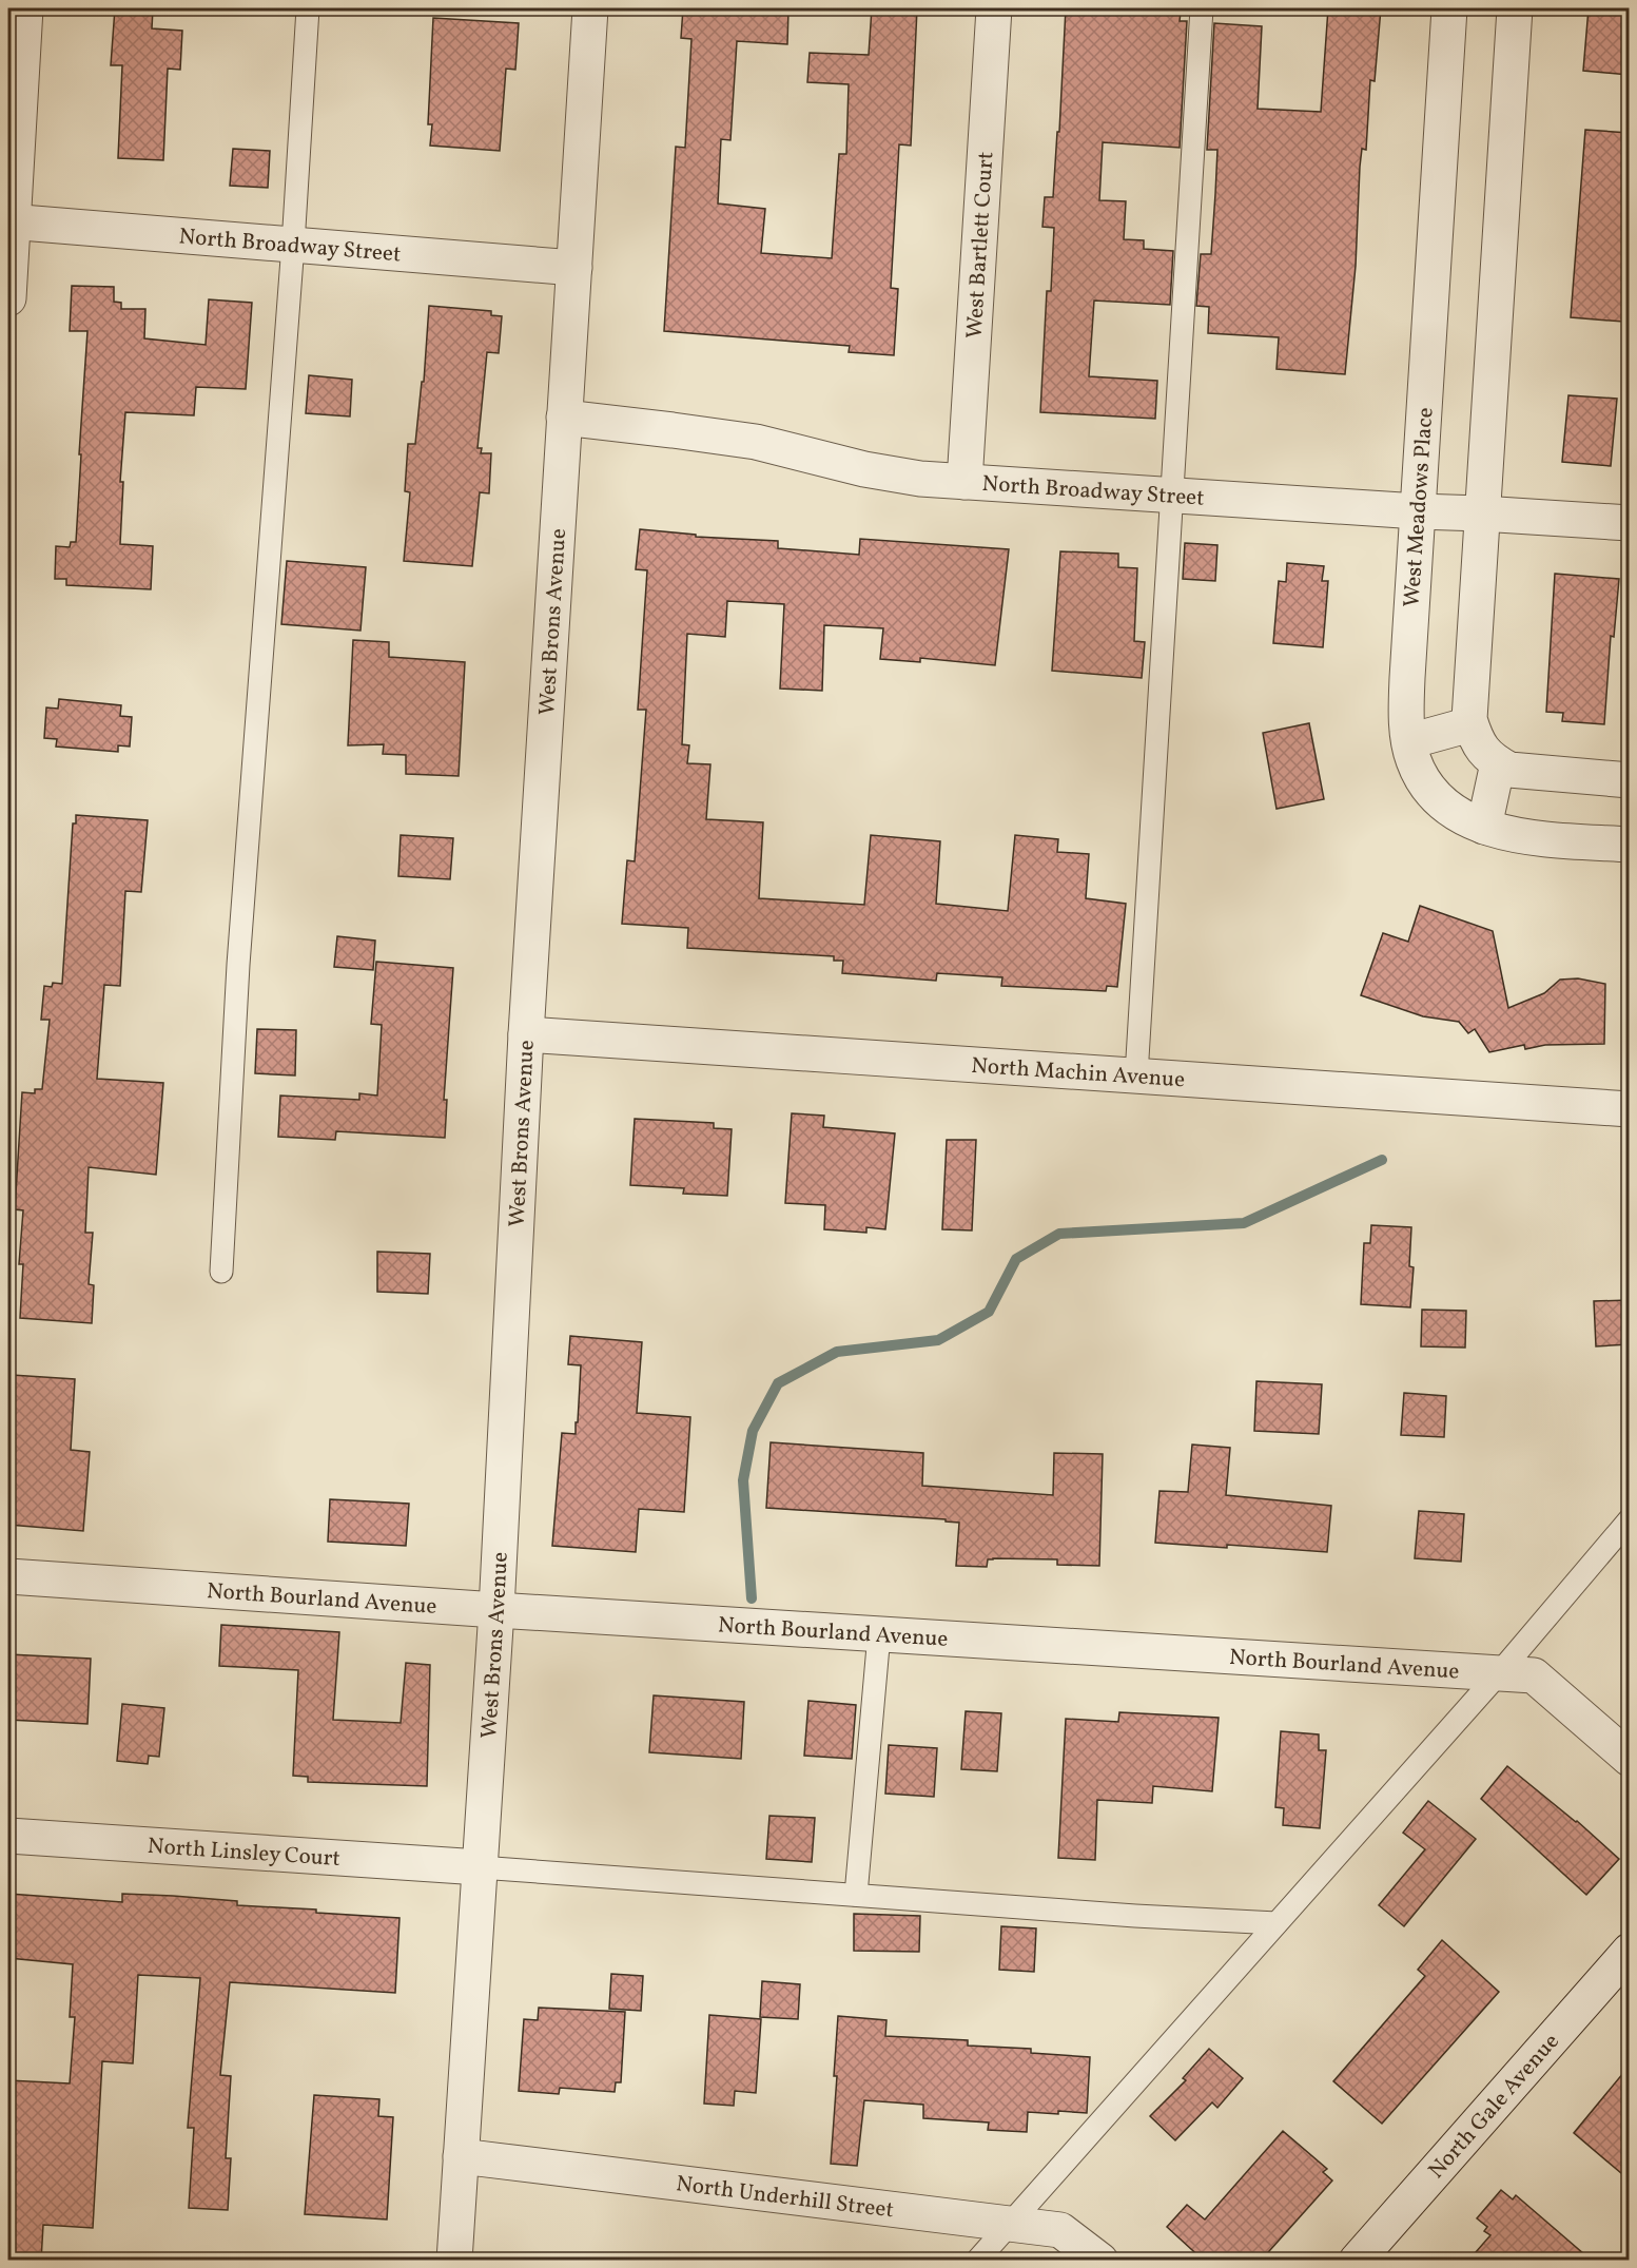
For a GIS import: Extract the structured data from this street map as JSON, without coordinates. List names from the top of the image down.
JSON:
{
  "streets": {
    "street": [
      "North Broadway Street",
      "West Bartlett Court",
      "West Meadows Place",
      "West Brons Avenue",
      "North Machin Avenue",
      "North Bourland Avenue",
      "North Linsley Court",
      "North Gale Avenue",
      "North Underhill Street"
    ]
  },
  "crossings": [
    ["North Broadway Street", "West Bartlett Court"],
    ["North Broadway Street", "West Meadows Place"],
    ["North Broadway Street", "West Brons Avenue"],
    ["West Brons Avenue", "North Machin Avenue"],
    ["West Brons Avenue", "North Bourland Avenue"],
    ["West Brons Avenue", "North Linsley Court"],
    ["West Brons Avenue", "North Underhill Street"]
  ]
}
